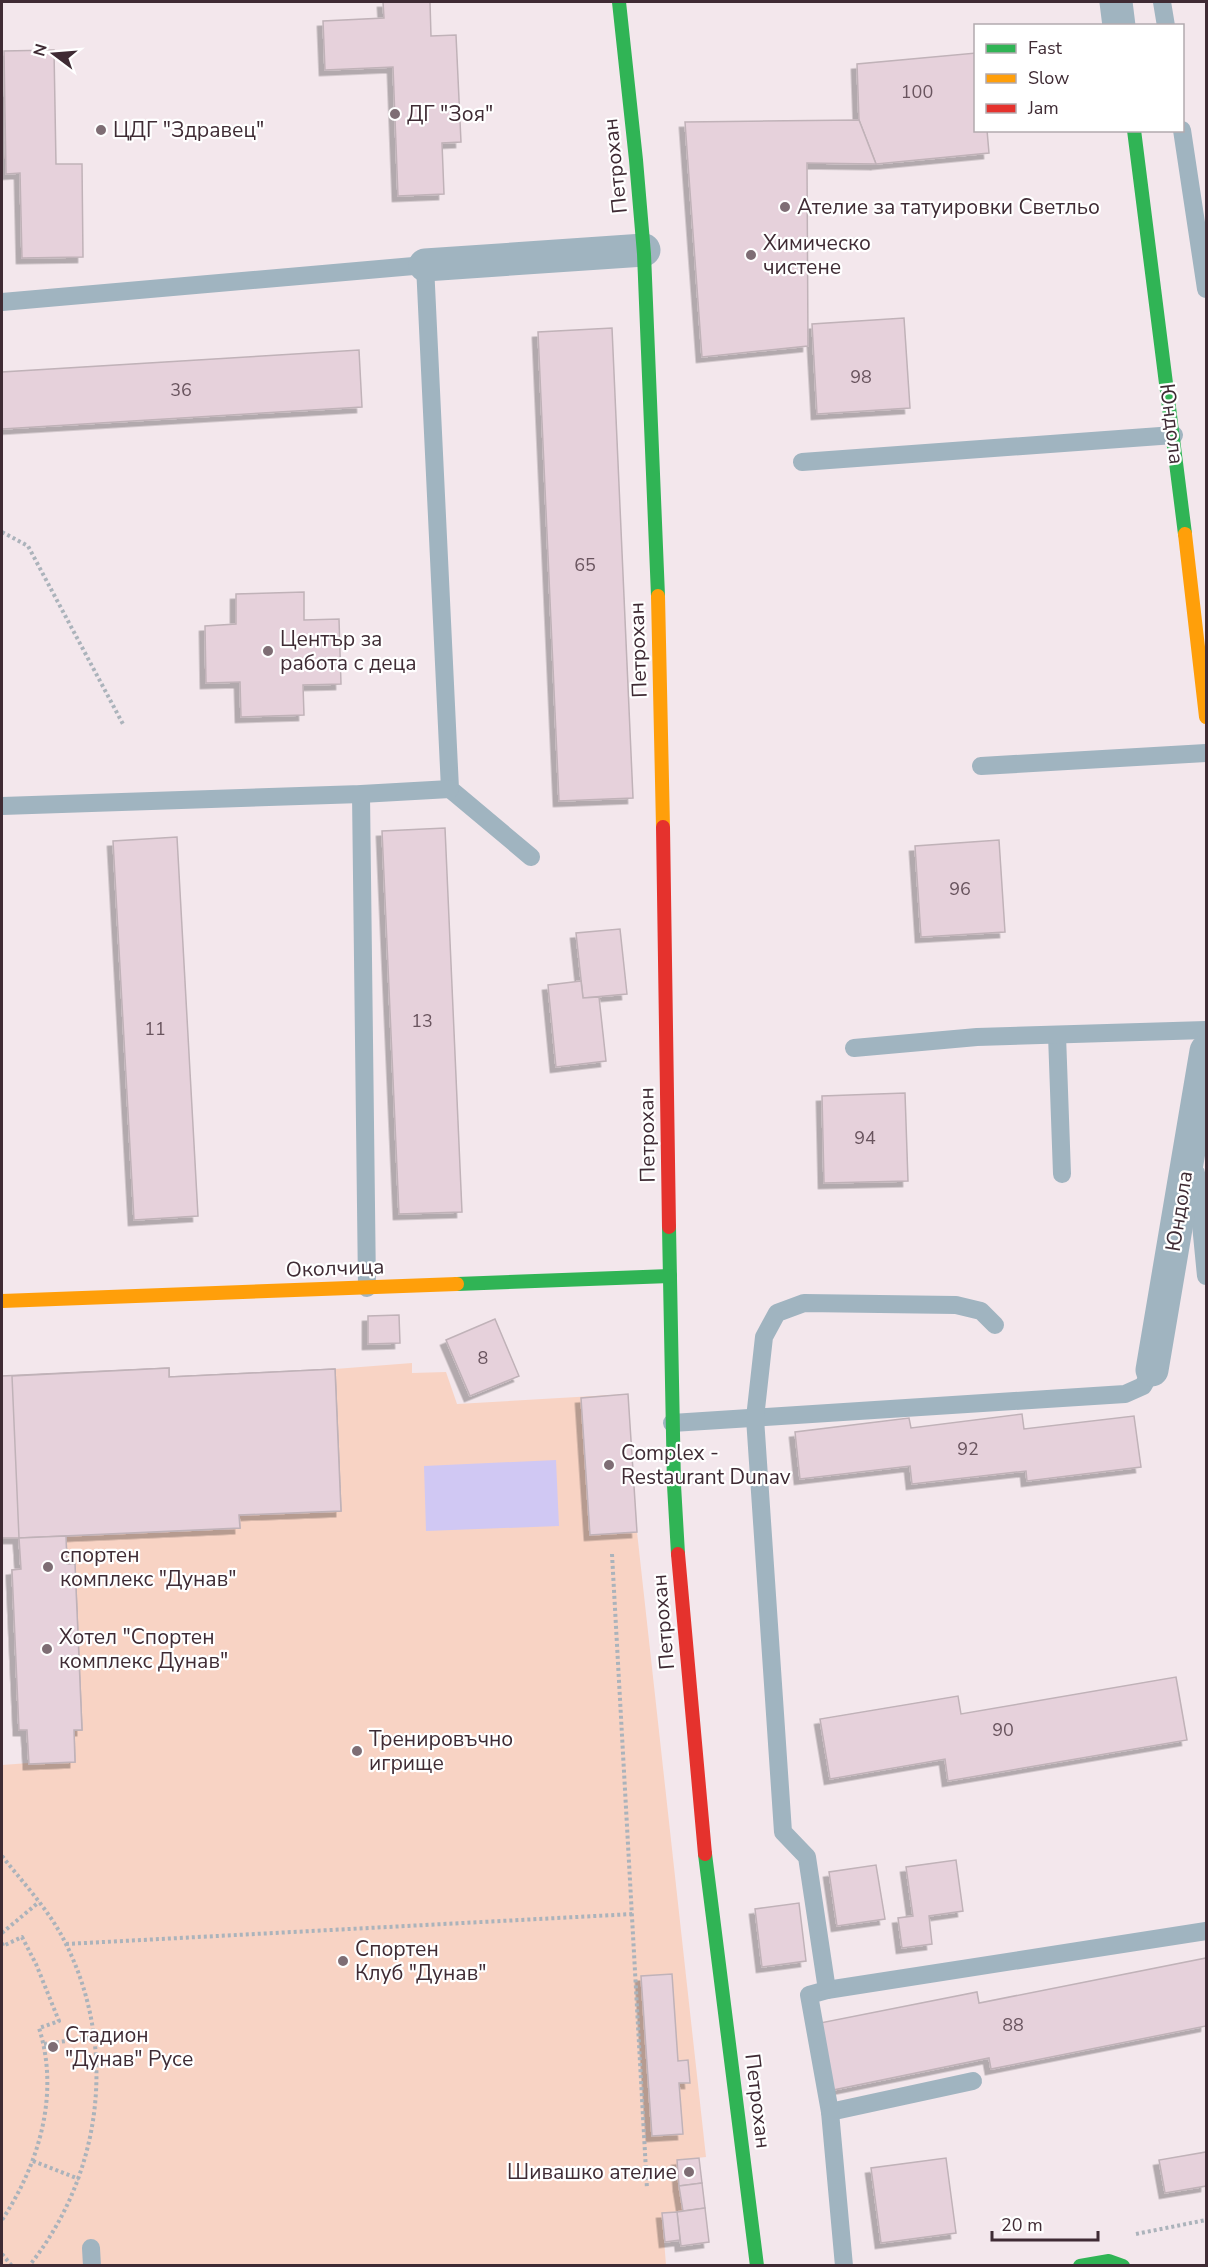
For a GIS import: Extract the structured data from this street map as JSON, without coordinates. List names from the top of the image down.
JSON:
{
  "streets": {
    "street": ["Петрохан", "Юндола", "Околчица"]
  },
  "crossings": [
    ["Петрохан", "Околчица"]
  ],
  "places": [
    "ДГ \"Зоя\"",
    "ЦДГ \"Здравец\"",
    "Ателие за татуировки Светльо",
    "Химическо чистене",
    "Център за работа с деца",
    "Complex - Restaurant Dunav",
    "спортен комплекс \"Дунав\"",
    "Хотел \"Спортен комплекс Дунав\"",
    "Тренировъчно игрище",
    "Спортен Клуб \"Дунав\"",
    "Стадион \"Дунав\" Русе",
    "Шивашко ателие"
  ],
  "house_numbers": [
    "100",
    "98",
    "36",
    "65",
    "96",
    "13",
    "11",
    "94",
    "8",
    "92",
    "90",
    "88"
  ],
  "legend": ["Fast", "Slow", "Jam"],
  "scale_bar": "20 m",
  "north": "left"
}
